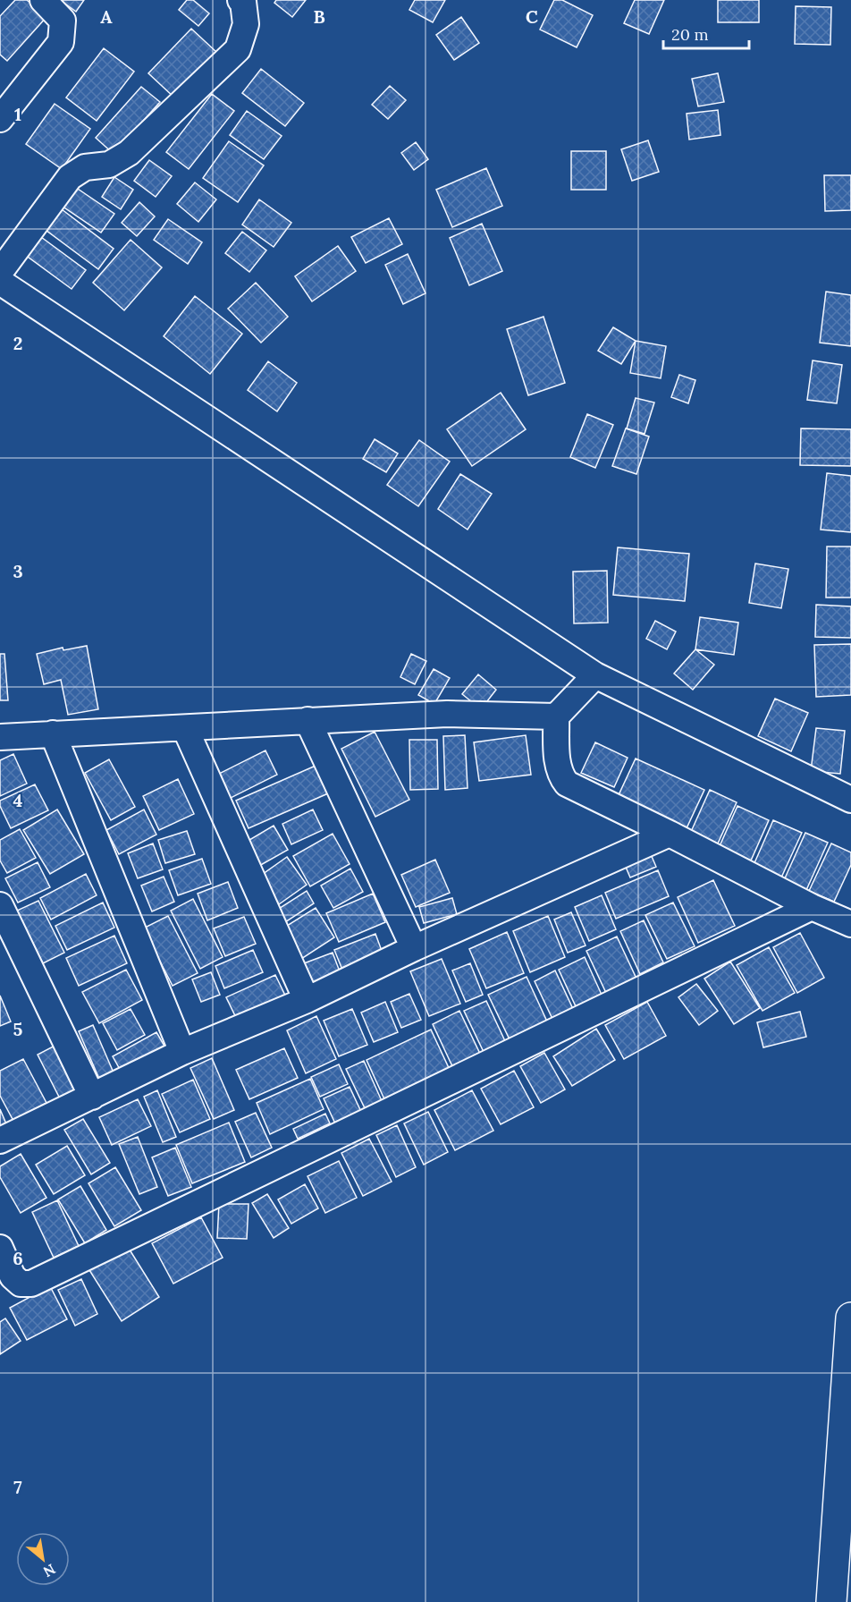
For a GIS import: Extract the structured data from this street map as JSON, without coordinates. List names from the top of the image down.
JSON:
{
  "scale_bar": "20 m",
  "north": "bottom right",
  "grid": {
    "columns": ["A", "B", "C"],
    "rows": [
      "1",
      "2",
      "3",
      "4",
      "5",
      "6",
      "7"
    ]
  }
}
